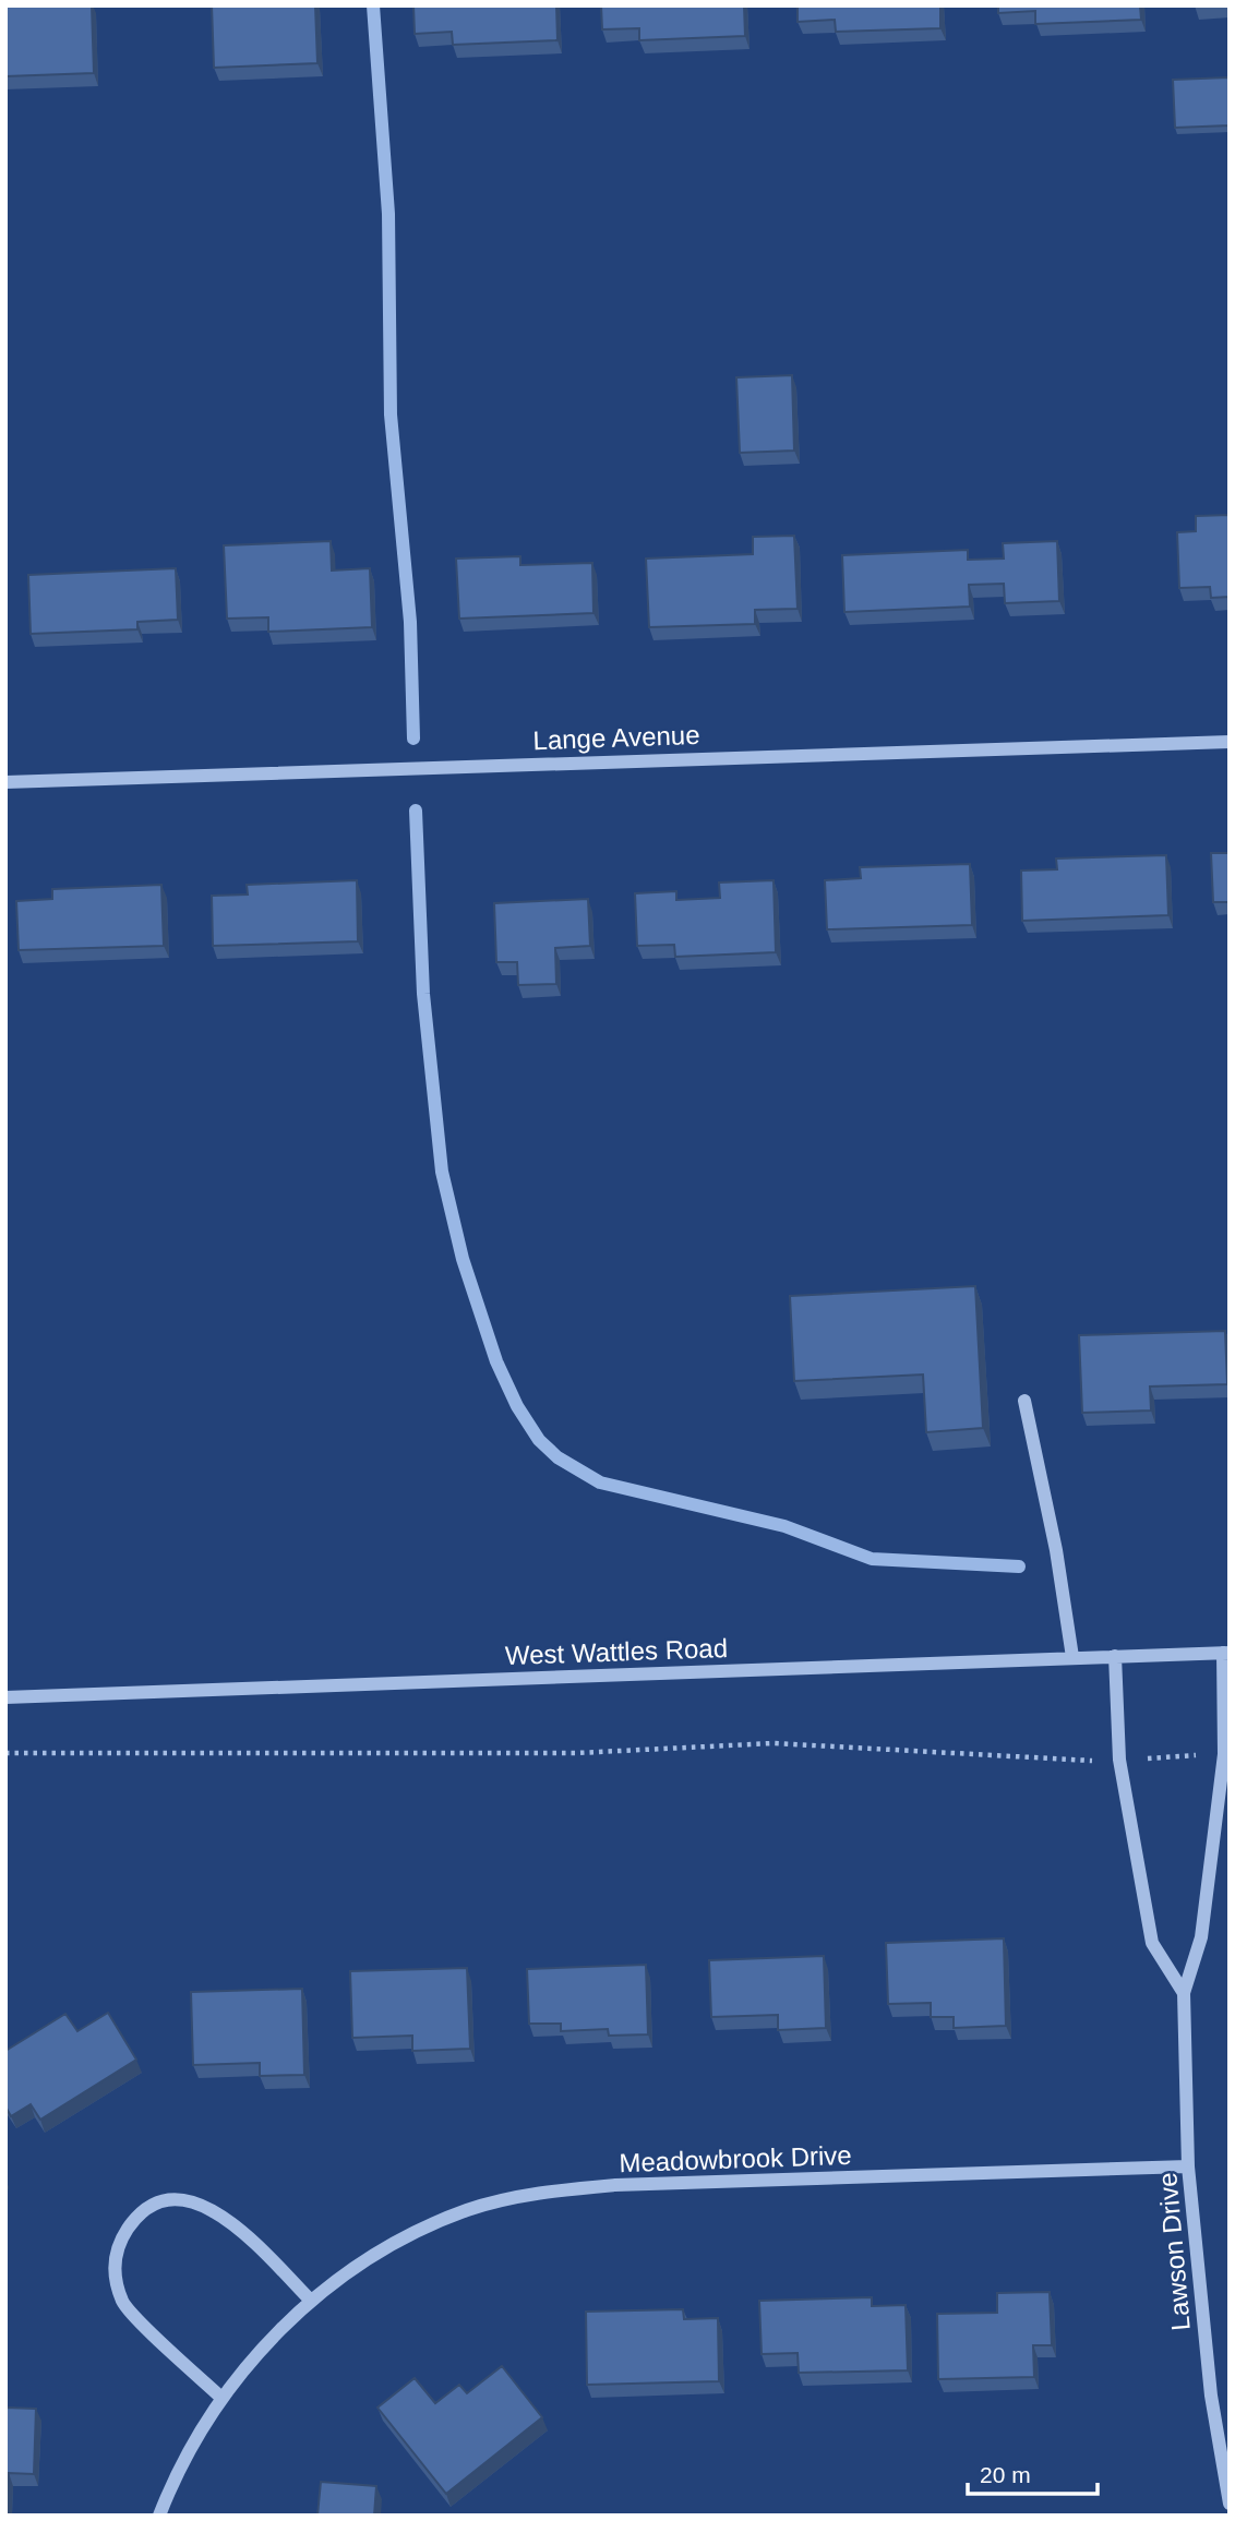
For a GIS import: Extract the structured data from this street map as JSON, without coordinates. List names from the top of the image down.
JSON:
{
  "streets": {
    "street": [
      "Lange Avenue",
      "West Wattles Road",
      "Meadowbrook Drive",
      "Lawson Drive"
    ]
  },
  "crossings": [
    ["West Wattles Road", "Lawson Drive"],
    ["Meadowbrook Drive", "Lawson Drive"]
  ],
  "scale_bar": "20 m"
}
